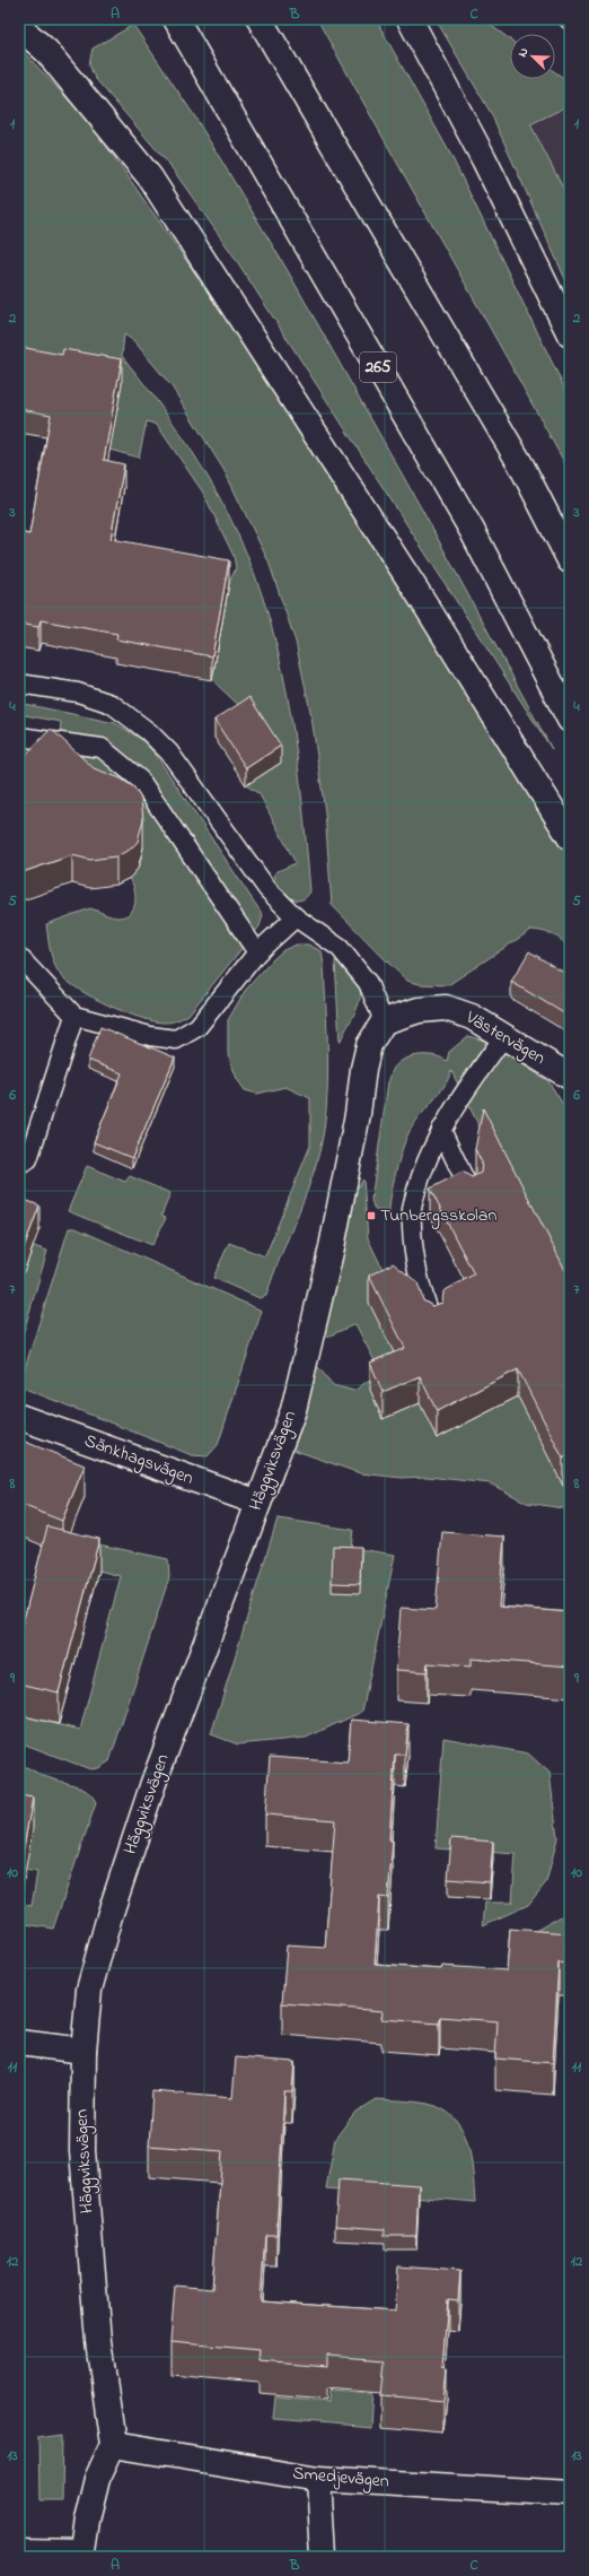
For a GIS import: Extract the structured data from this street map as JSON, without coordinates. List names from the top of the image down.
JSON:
{
  "streets": {
    "main road": [
      "265",
      "Västervägen",
      "Sänkhagsvägen",
      "Häggviksvägen",
      "Smedjevägen"
    ]
  },
  "crossings": [
    ["Västervägen", "Häggviksvägen"],
    ["Sänkhagsvägen", "Häggviksvägen"],
    ["Häggviksvägen", "Smedjevägen"]
  ],
  "places": {
    "transit": ["Tunbergsskolan"]
  },
  "north": "top left",
  "grid": {
    "columns": ["A", "B", "C"],
    "rows": [
      "1",
      "2",
      "3",
      "4",
      "5",
      "6",
      "7",
      "8",
      "9",
      "10",
      "11",
      "12",
      "13"
    ]
  }
}
